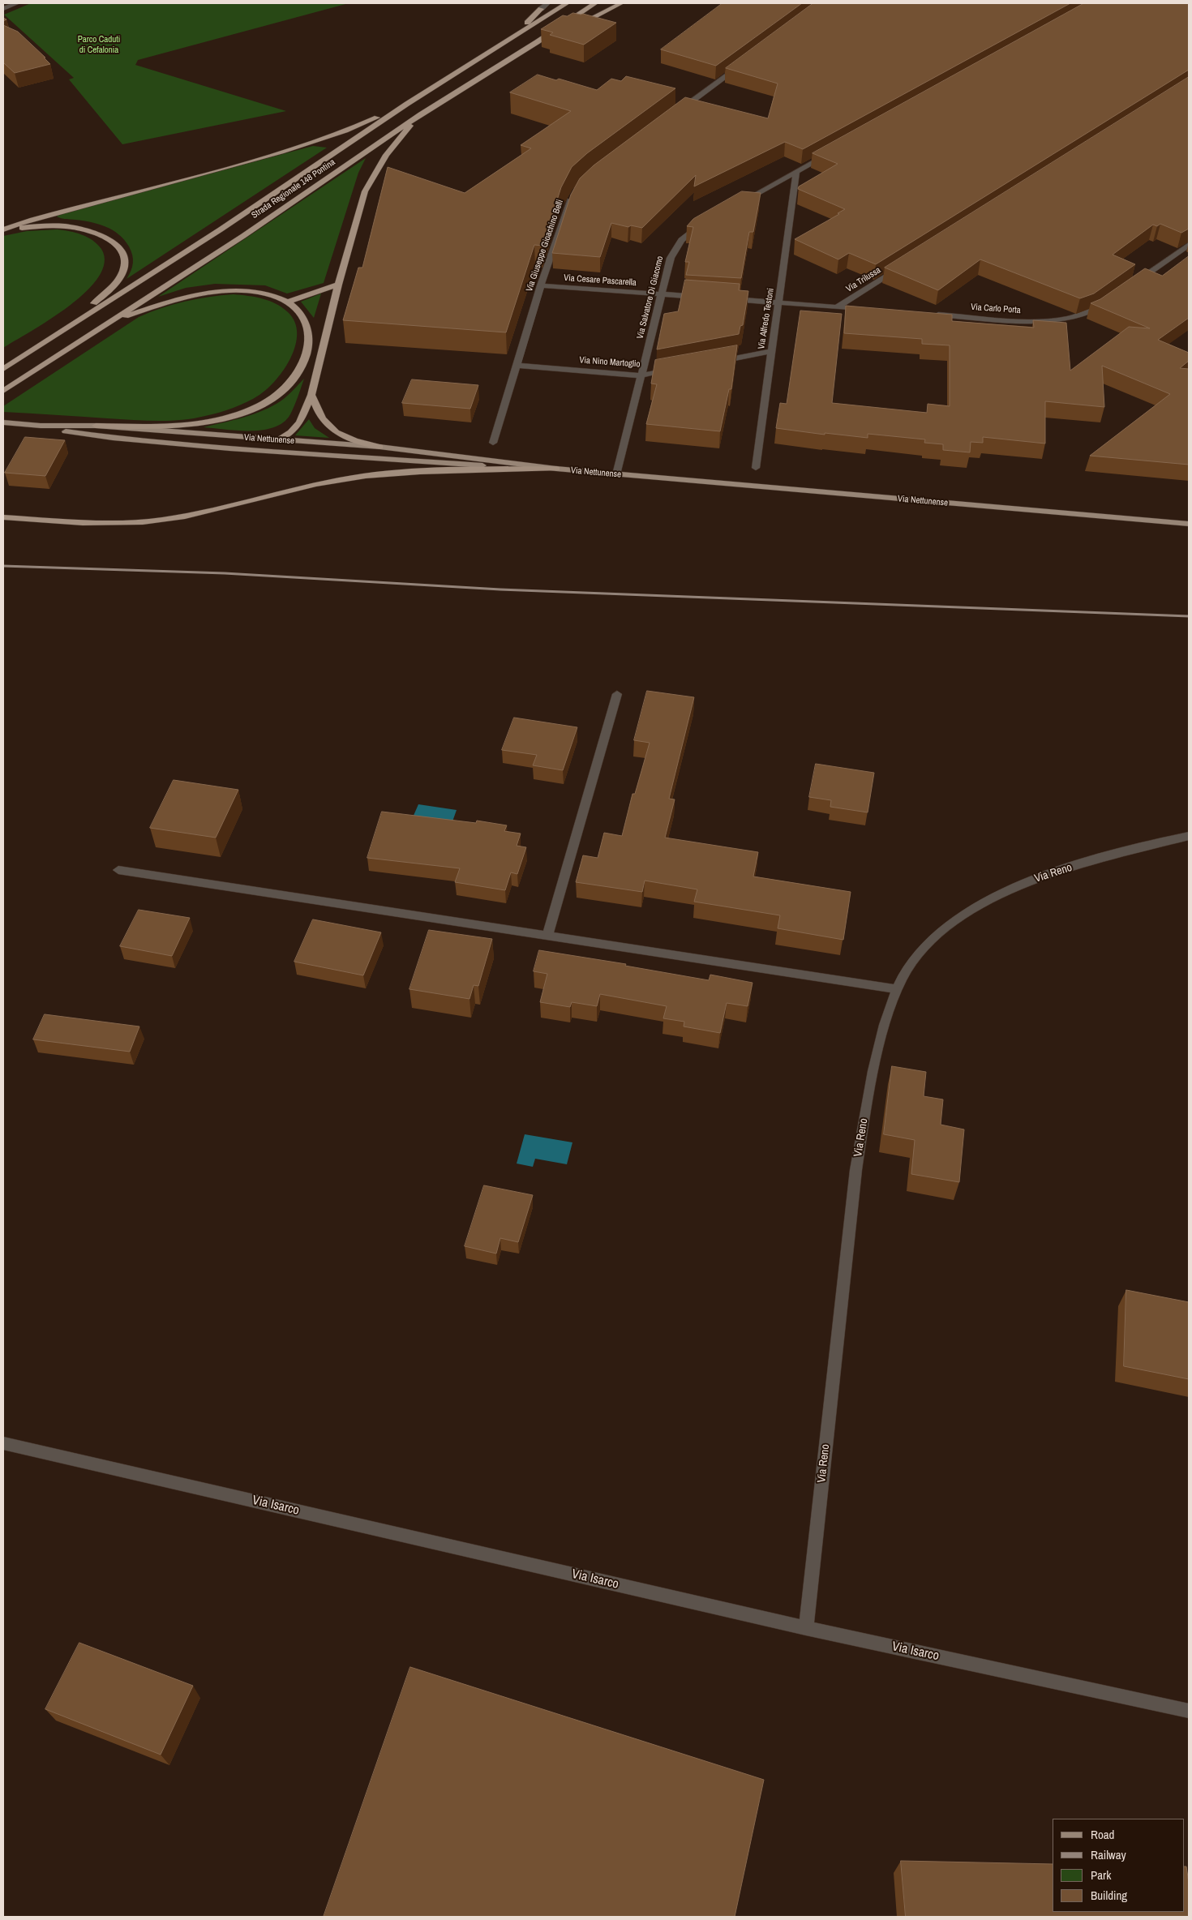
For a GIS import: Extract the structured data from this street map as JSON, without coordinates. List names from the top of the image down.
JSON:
{
  "streets": {
    "highway": ["Strada Regionale 148 Pontina"],
    "main road": ["Via Nettunense"],
    "street": [
      "Via Giuseppe Gioachino Belli",
      "Via Trilussa",
      "Via Cesare Pascarella",
      "Via Salvatore Di Giacomo",
      "Via Carlo Porta",
      "Via Alfredo Testoni",
      "Via Nino Martoglio",
      "Via Reno",
      "Via Isarco"
    ]
  },
  "crossings": [
    ["Via Giuseppe Gioachino Belli", "Via Cesare Pascarella"],
    ["Via Giuseppe Gioachino Belli", "Via Nino Martoglio"],
    ["Via Cesare Pascarella", "Via Salvatore Di Giacomo"],
    ["Via Salvatore Di Giacomo", "Via Nino Martoglio"],
    ["Via Salvatore Di Giacomo", "Via Nettunense"],
    ["Via Reno", "Via Isarco"]
  ],
  "parks": ["Parco Caduti di Cefalonia"],
  "legend": [
    "Road",
    "Railway",
    "Park",
    "Building"
  ]
}
